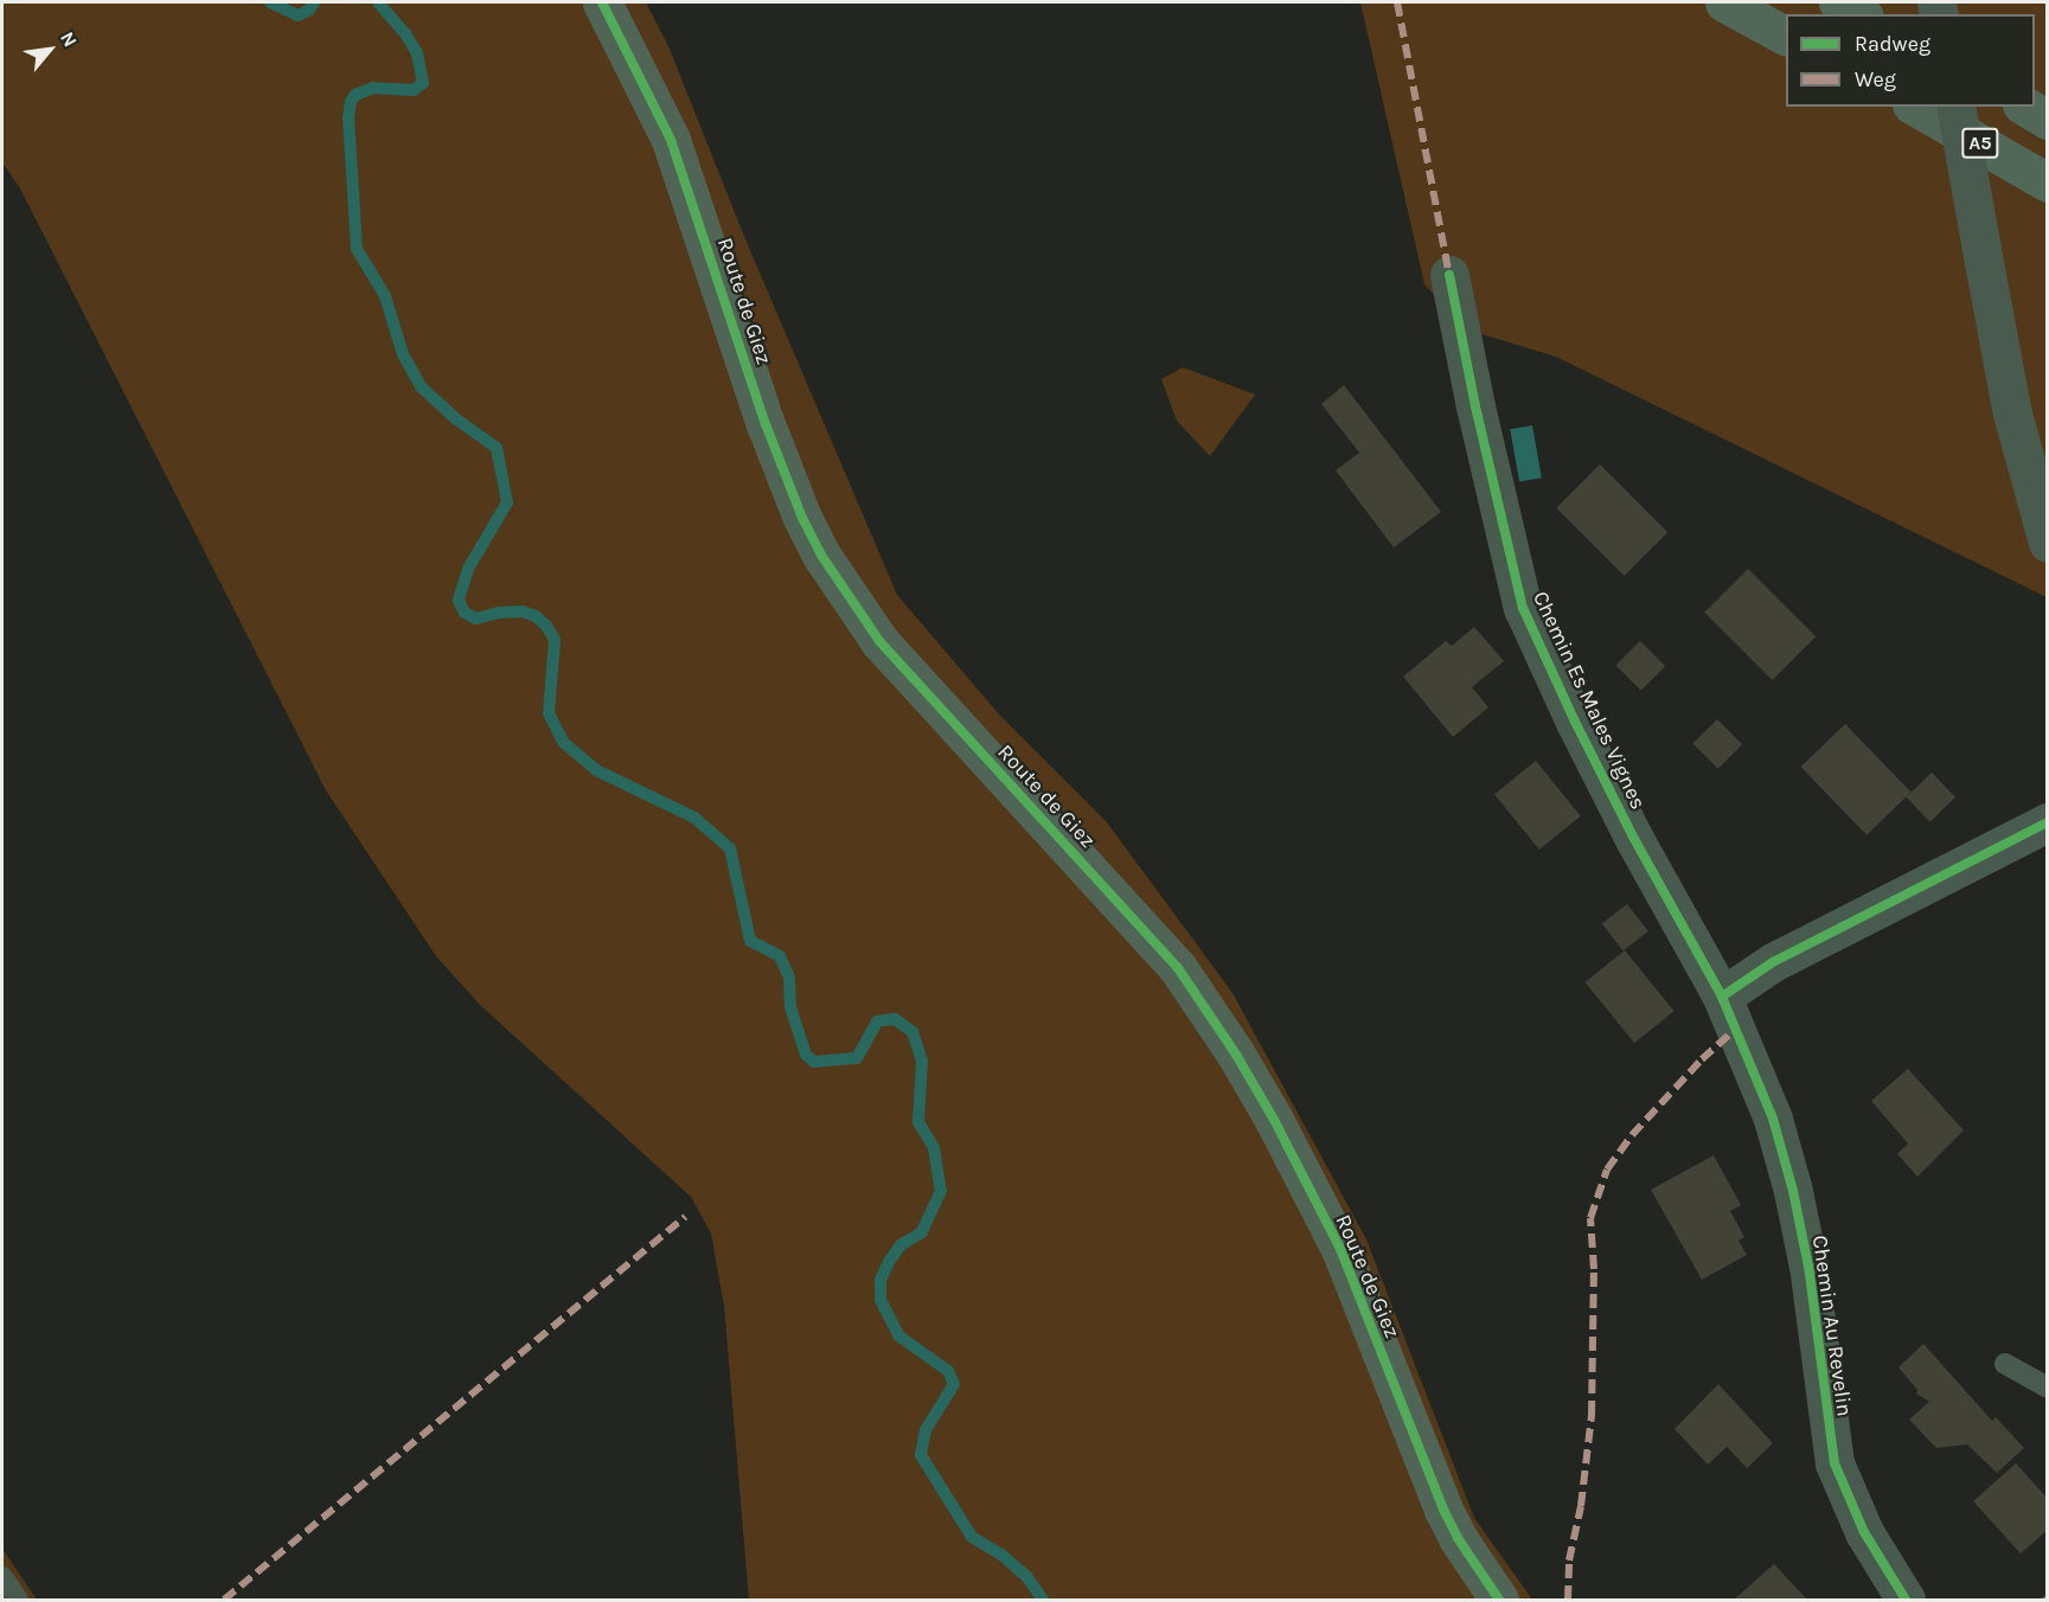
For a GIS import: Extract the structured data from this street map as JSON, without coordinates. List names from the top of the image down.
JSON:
{
  "streets": {
    "highway": ["A5"],
    "street": ["Route de Giez", "Chemin Es Males Vignes", "Chemin Au Revelin"]
  },
  "crossings": [
    ["Chemin Es Males Vignes", "Chemin Au Revelin"]
  ],
  "legend": ["Radweg", "Weg"],
  "north": "top right"
}
